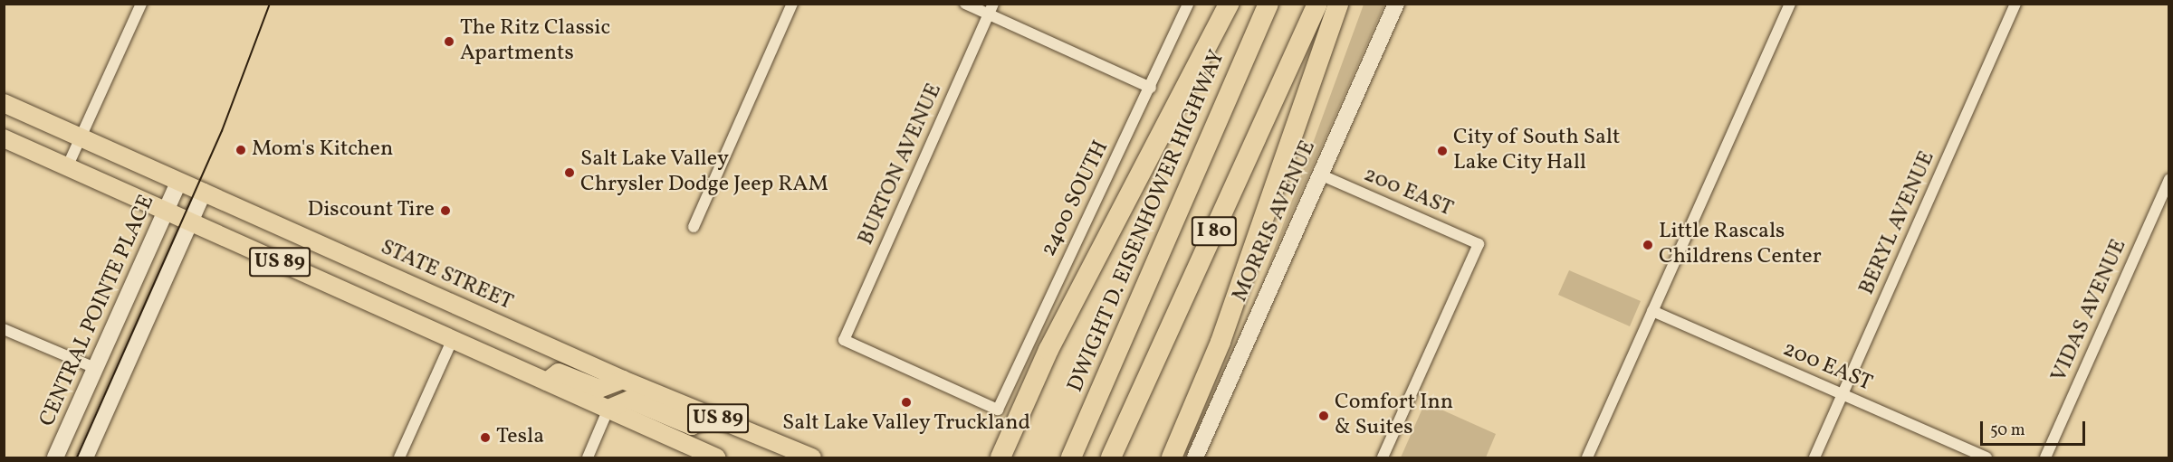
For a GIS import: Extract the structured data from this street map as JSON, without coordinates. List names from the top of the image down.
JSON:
{
  "streets": {
    "highway": ["DWIGHT D. EISENHOWER HIGHWAY", "I 80"],
    "main road": ["US 89", "STATE STREET"],
    "street": [
      "BURTON AVENUE",
      "200 EAST",
      "2400 SOUTH",
      "MORRIS AVENUE",
      "BERYL AVENUE",
      "CENTRAL POINTE PLACE",
      "VIDAS AVENUE"
    ]
  },
  "crossings": [
    ["BURTON AVENUE", "2400 SOUTH"],
    ["200 EAST", "MORRIS AVENUE"],
    ["200 EAST", "BERYL AVENUE"],
    ["US 89", "CENTRAL POINTE PLACE"],
    ["STATE STREET", "CENTRAL POINTE PLACE"]
  ],
  "places": [
    "The Ritz Classic Apartments",
    "Mom's Kitchen",
    "City of South Salt Lake City Hall",
    "Salt Lake Valley Chrysler Dodge Jeep RAM",
    "Discount Tire",
    "Little Rascals Childrens Center",
    "Salt Lake Valley Truckland",
    "Comfort Inn & Suites",
    "Tesla"
  ],
  "scale_bar": "50 m"
}
